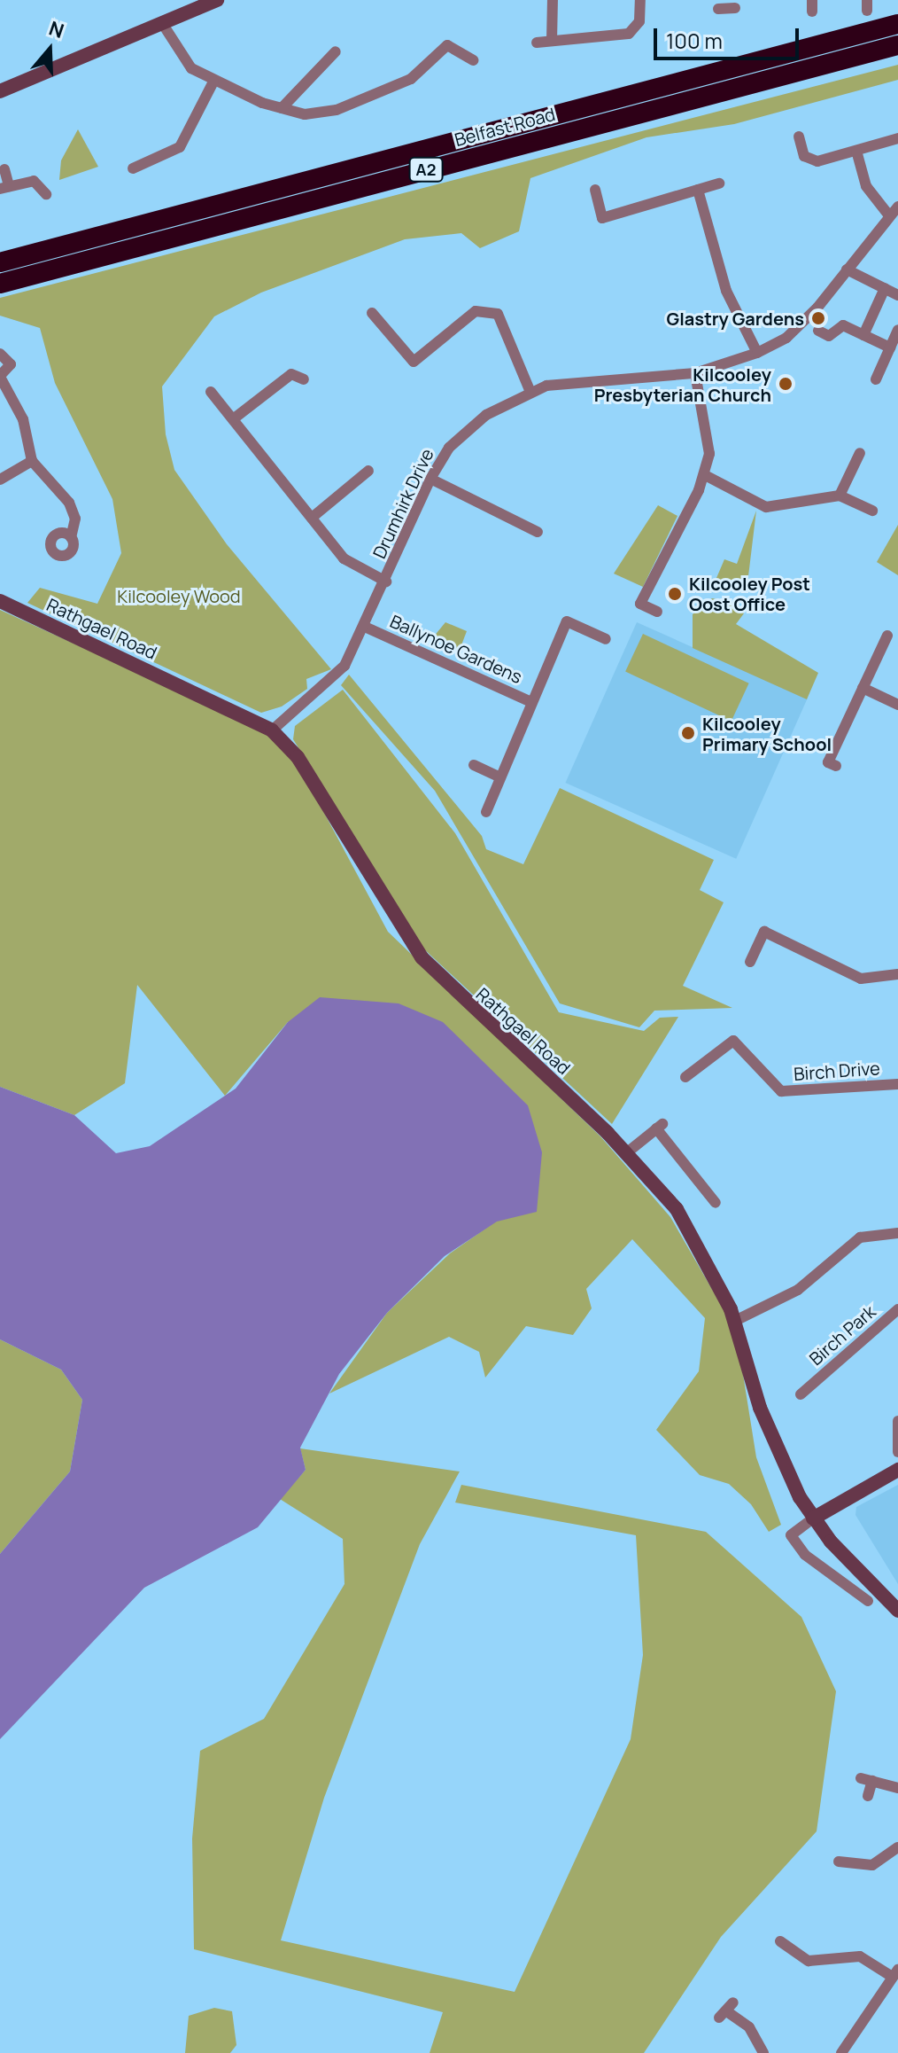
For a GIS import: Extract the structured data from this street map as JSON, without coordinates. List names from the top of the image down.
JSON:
{
  "streets": {
    "highway": ["Belfast Road", "A2"],
    "street": [
      "Drumhirk Drive",
      "Rathgael Road",
      "Ballynoe Gardens",
      "Birch Drive",
      "Birch Park"
    ]
  },
  "crossings": [
    ["Drumhirk Drive", "Rathgael Road"],
    ["Drumhirk Drive", "Ballynoe Gardens"]
  ],
  "parks": ["Kilcooley Wood"],
  "places": [
    "Glastry Gardens",
    "Kilcooley Presbyterian Church",
    "Kilcooley Post Oost Office",
    "Kilcooley Primary School"
  ],
  "scale_bar": "100 m",
  "north": "top"
}
